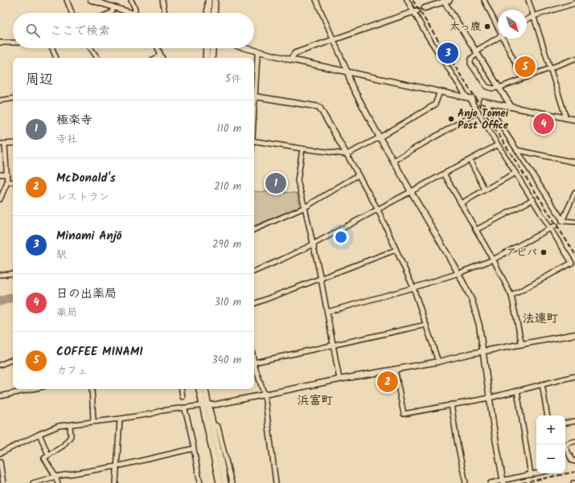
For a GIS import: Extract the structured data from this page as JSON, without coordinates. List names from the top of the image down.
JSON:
{
  "districts": ["法連町", "浜富町"],
  "places": ["太っ腹", "Anjo Tomei Post Office", "アビバ"],
  "north": "bottom right",
  "page": {
    "search": "ここで検索",
    "pins": [
      "3",
      "5",
      "4",
      "1",
      "2"
    ],
    "heading": ["周辺", "5件"],
    "list": [
      {
        "mark": "1",
        "name": "極楽寺",
        "note": "寺社",
        "value": "110 m"
      },
      {
        "mark": "2",
        "name": "McDonald's",
        "note": "レストラン",
        "value": "210 m"
      },
      {
        "mark": "3",
        "name": "Minami Anjō",
        "note": "駅",
        "value": "290 m"
      },
      {
        "mark": "4",
        "name": "日の出薬局",
        "note": "薬局",
        "value": "310 m"
      },
      {
        "mark": "5",
        "name": "COFFEE MINAMI",
        "note": "カフェ",
        "value": "340 m"
      }
    ],
    "map_buttons": ["+", "−"]
  }
}
